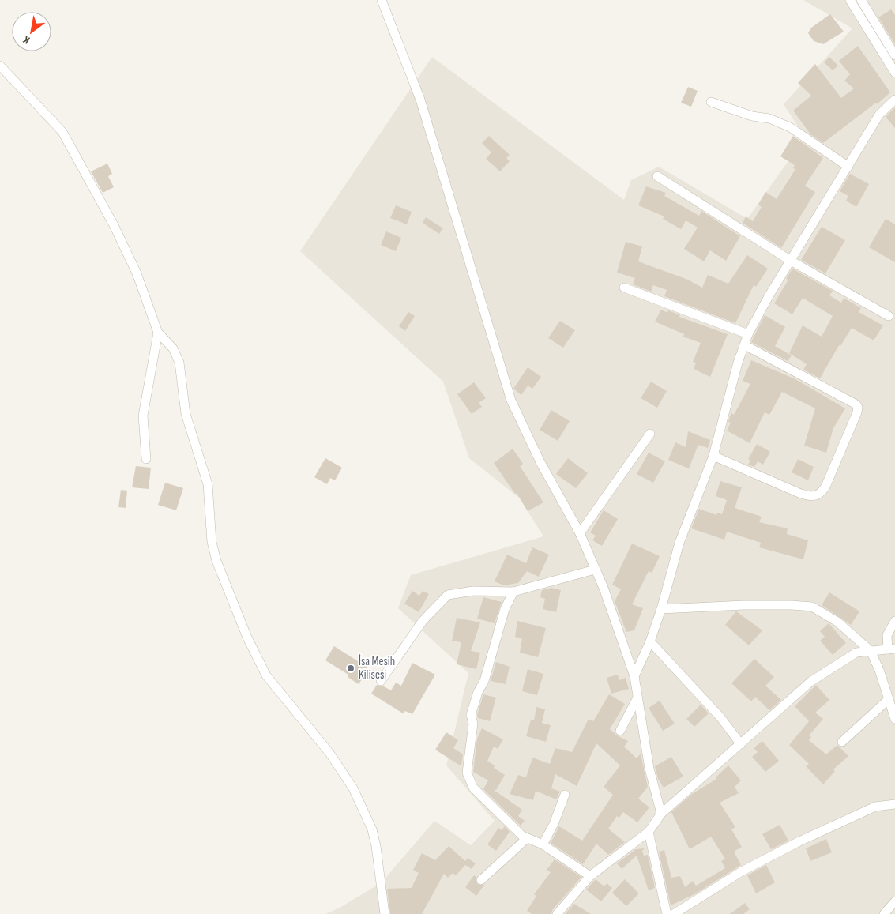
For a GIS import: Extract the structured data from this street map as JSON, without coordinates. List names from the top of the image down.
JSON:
{
  "places": ["İsa Mesih Kilisesi"],
  "north": "bottom left"
}
